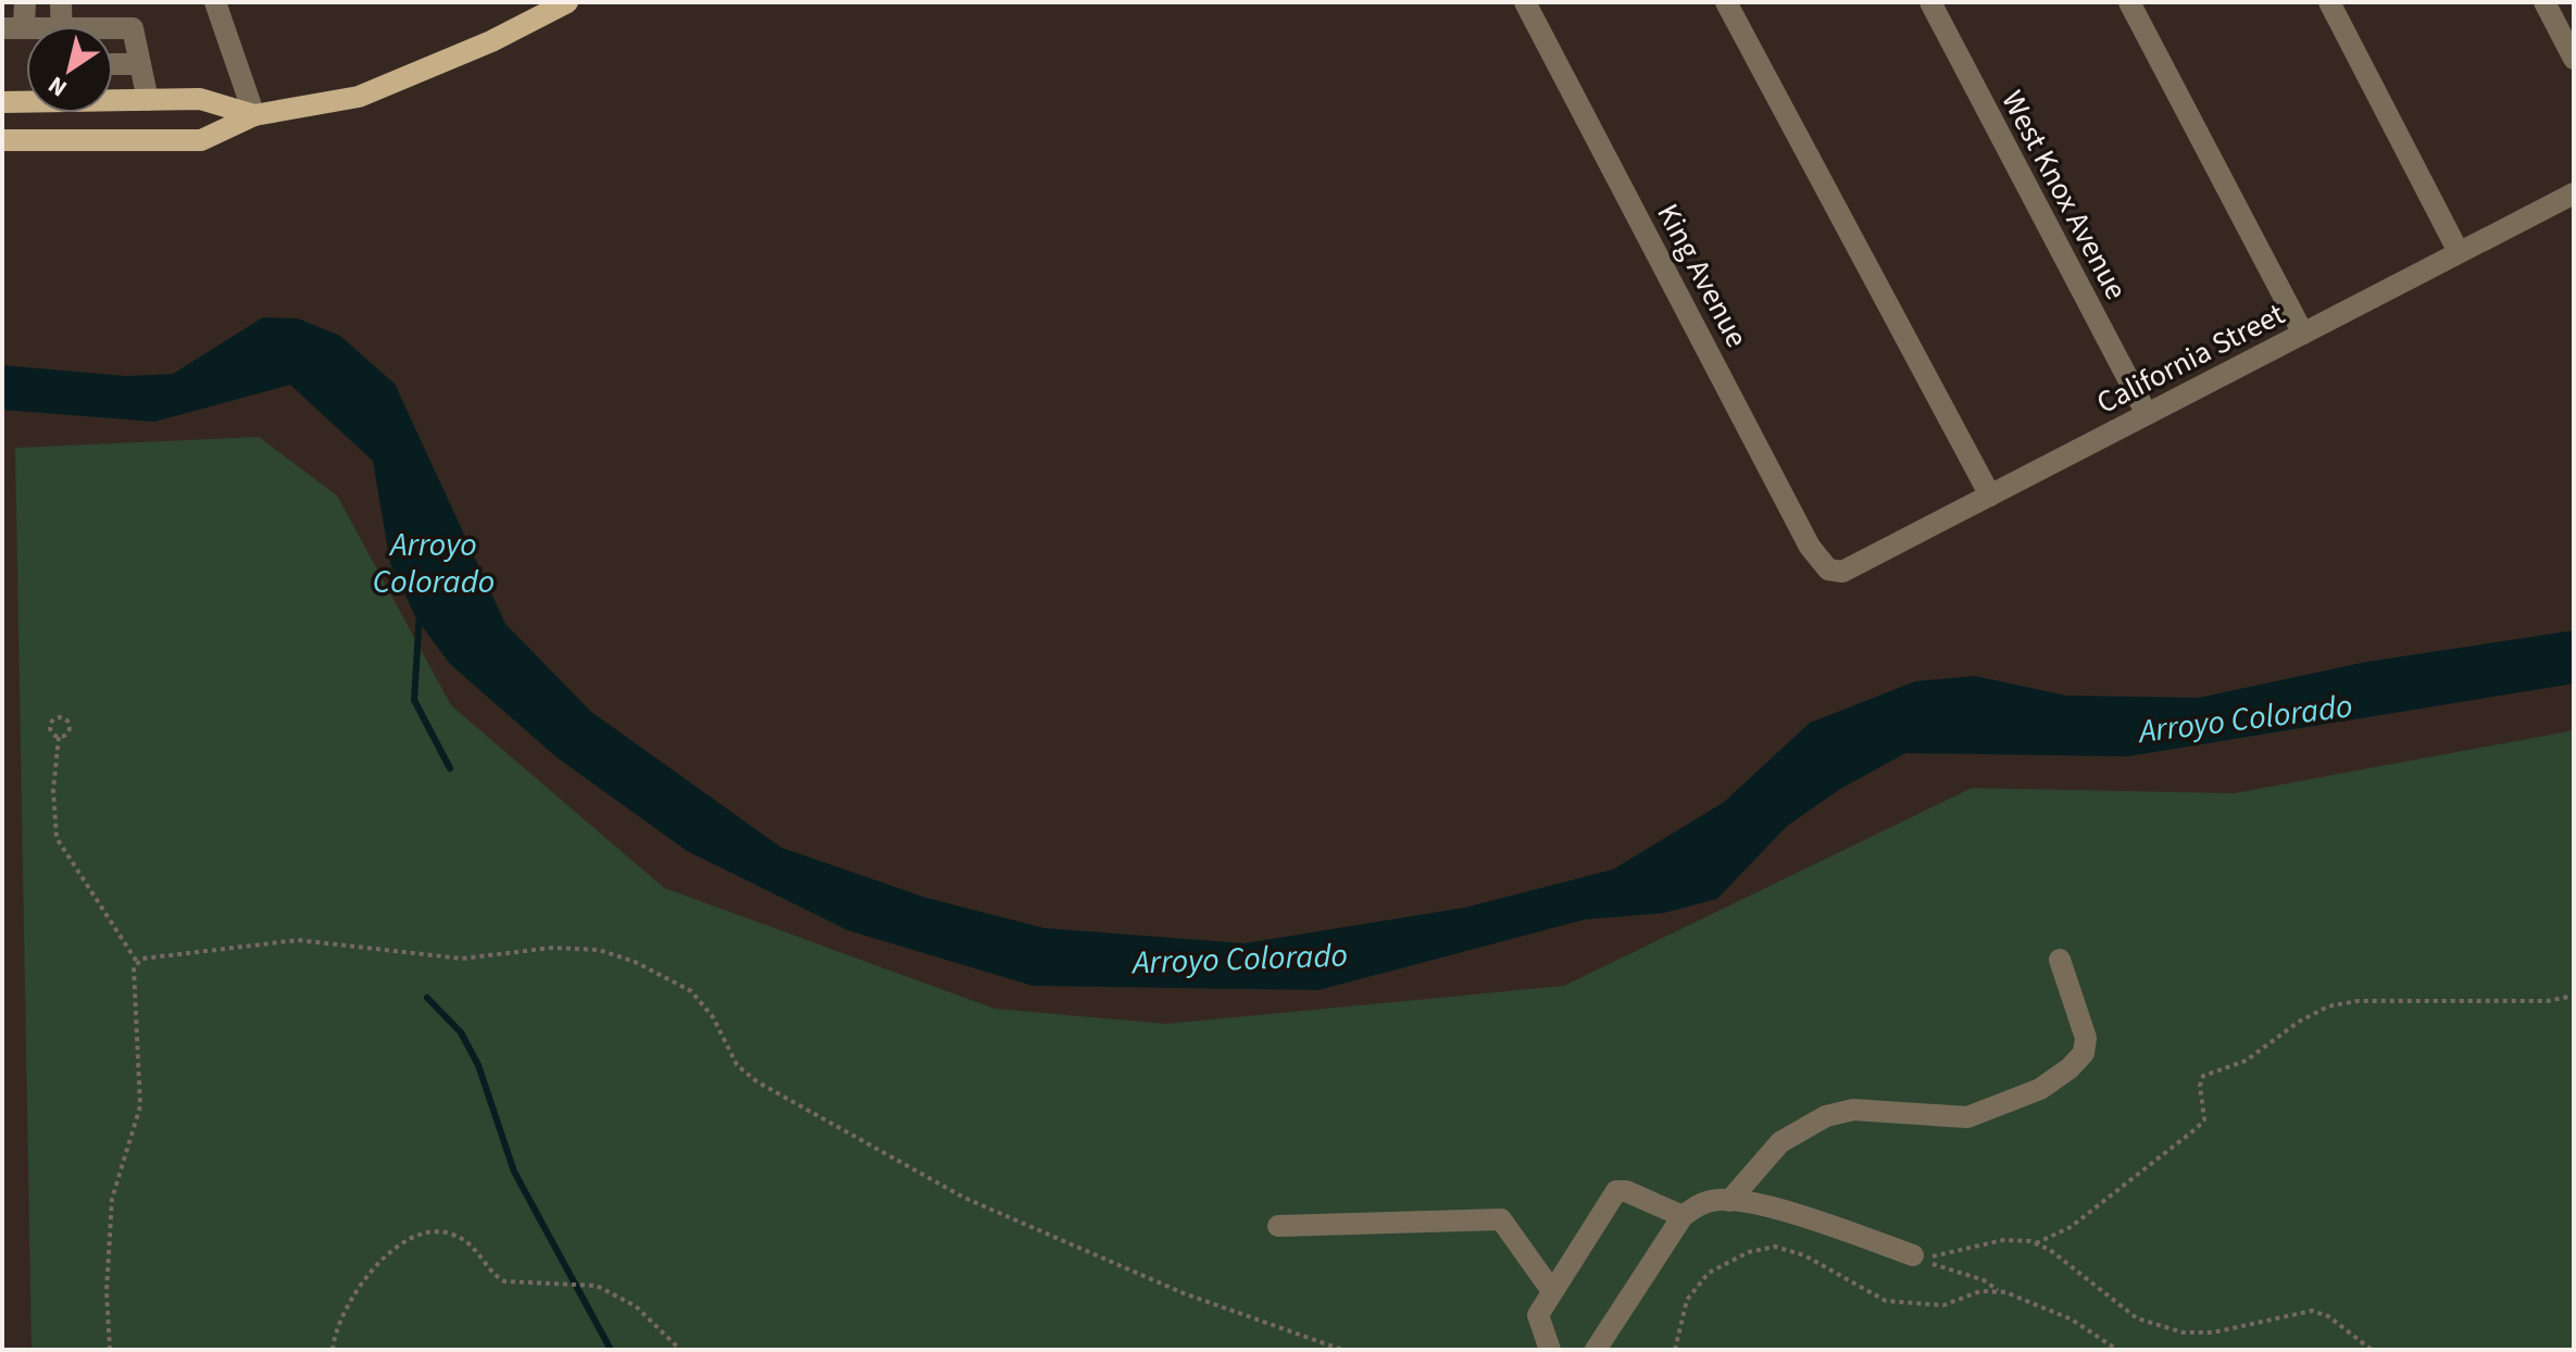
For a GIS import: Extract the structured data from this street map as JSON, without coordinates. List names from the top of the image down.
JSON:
{
  "streets": {
    "street": ["West Knox Avenue", "King Avenue", "California Street"]
  },
  "crossings": [
    ["West Knox Avenue", "California Street"],
    ["King Avenue", "California Street"]
  ],
  "water": ["Arroyo Colorado"],
  "north": "bottom left"
}
